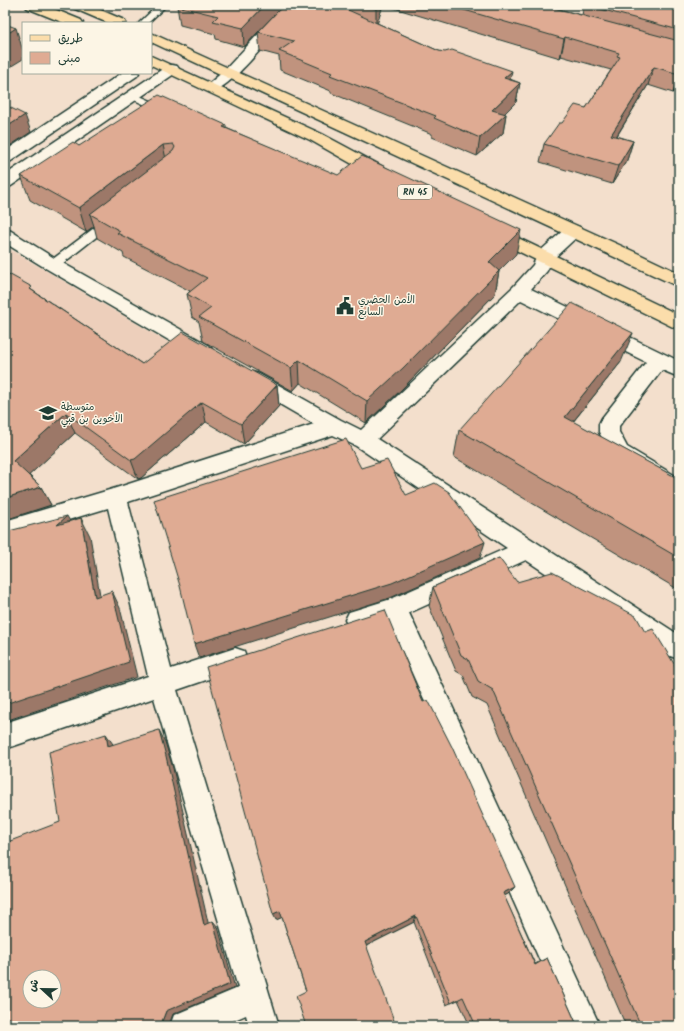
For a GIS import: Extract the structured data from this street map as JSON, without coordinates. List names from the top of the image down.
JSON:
{
  "streets": {
    "main road": ["RN 45"]
  },
  "places": {
    "public building": ["الأمن الحضري السابع"],
    "school or university": ["متوسطة الأخوين بن قبي"]
  },
  "legend": ["طريق", "مبنى"],
  "north": "left"
}
